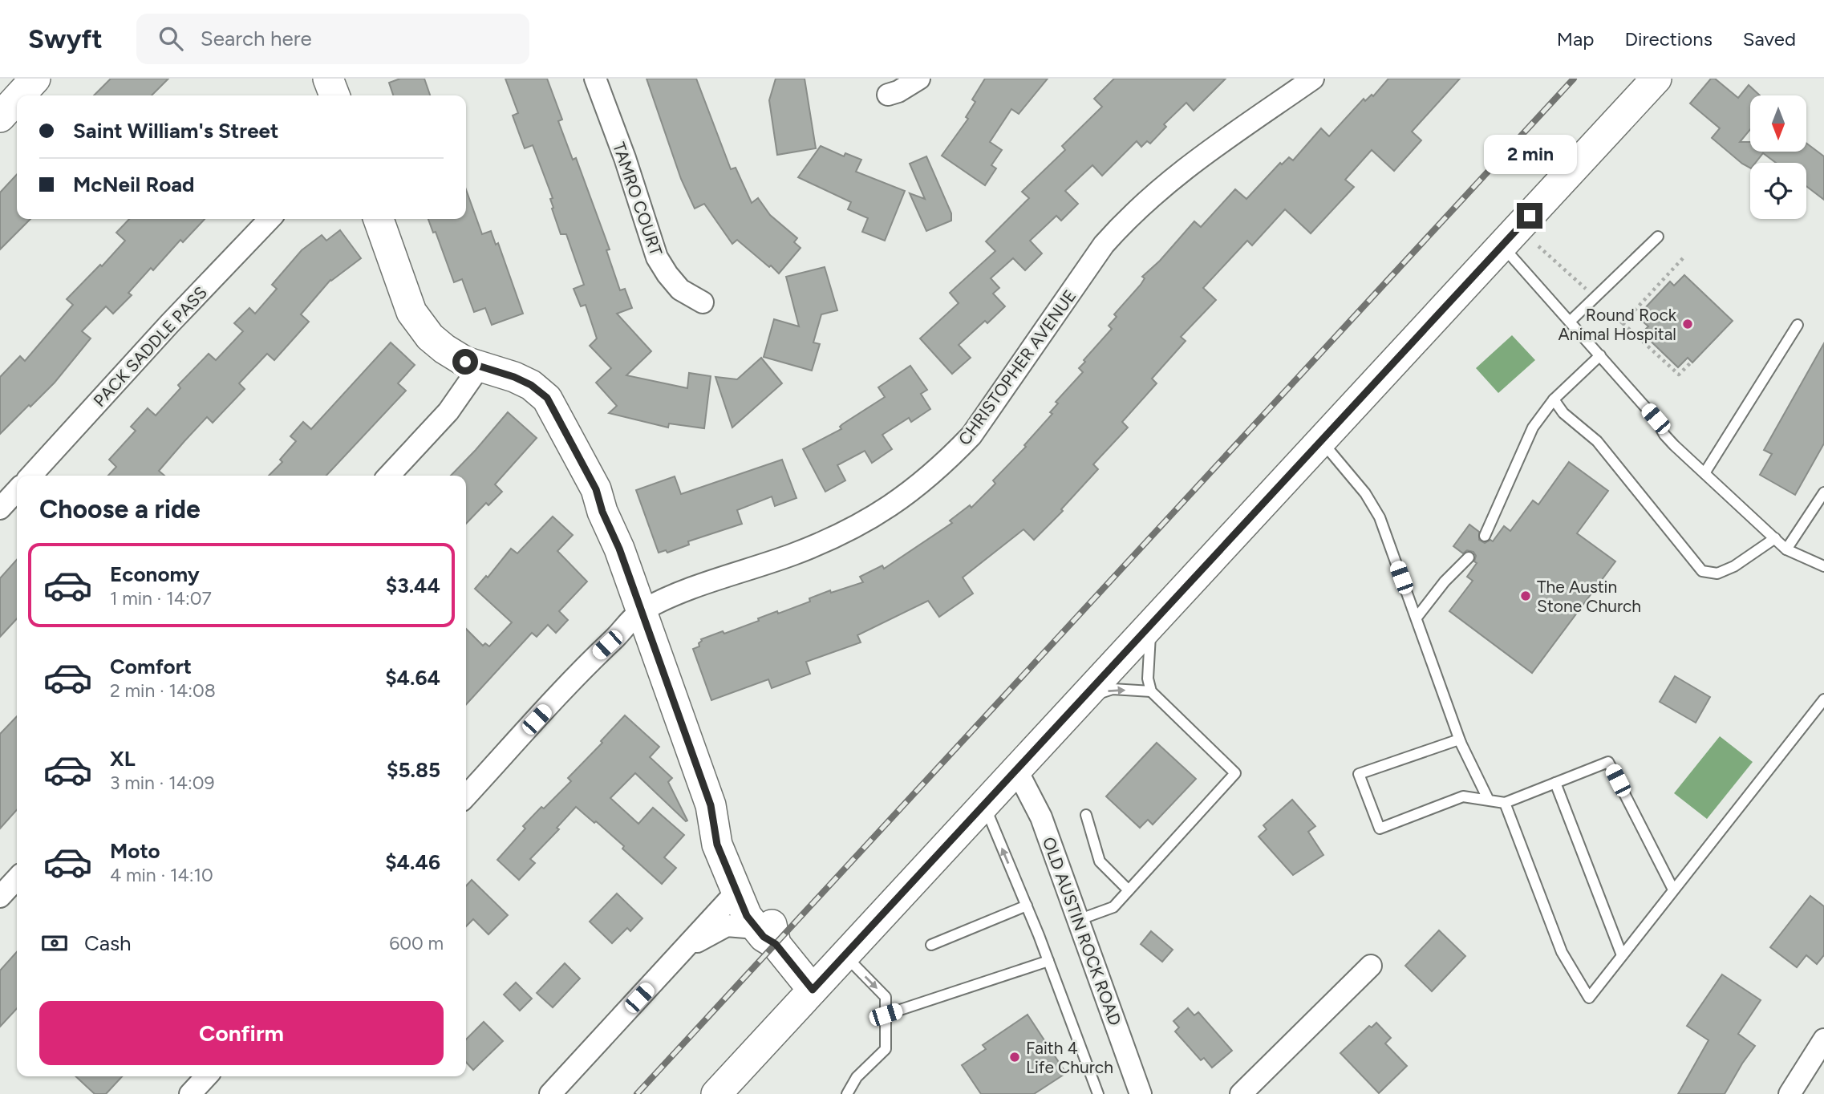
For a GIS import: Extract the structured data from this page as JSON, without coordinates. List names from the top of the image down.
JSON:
{
  "streets": {
    "street": [
      "TAMRO COURT",
      "PACK SADDLE PASS",
      "CHRISTOPHER AVENUE",
      "OLD AUSTIN ROCK ROAD"
    ]
  },
  "places": ["Round Rock Animal Hospital", "The Austin Stone Church", "Faith 4 Life Church"],
  "north": "bottom",
  "page": {
    "header": "Swyft",
    "search": "Search here",
    "nav": ["Map", "Directions", "Saved"],
    "banner": ["Saint William's Street", "McNeil Road"],
    "bubble": "2 min",
    "heading": "Choose a ride",
    "list": [
      {
        "name": "Economy",
        "note": "1 min · 14:07",
        "value": "$3.44"
      },
      {
        "name": "Comfort",
        "note": "2 min · 14:08",
        "value": "$4.64"
      },
      {
        "name": "XL",
        "note": "3 min · 14:09",
        "value": "$5.85"
      },
      {
        "name": "Moto",
        "note": "4 min · 14:10",
        "value": "$4.46"
      }
    ],
    "pay": ["Cash", "600 m"],
    "buttons": "Confirm"
  }
}
